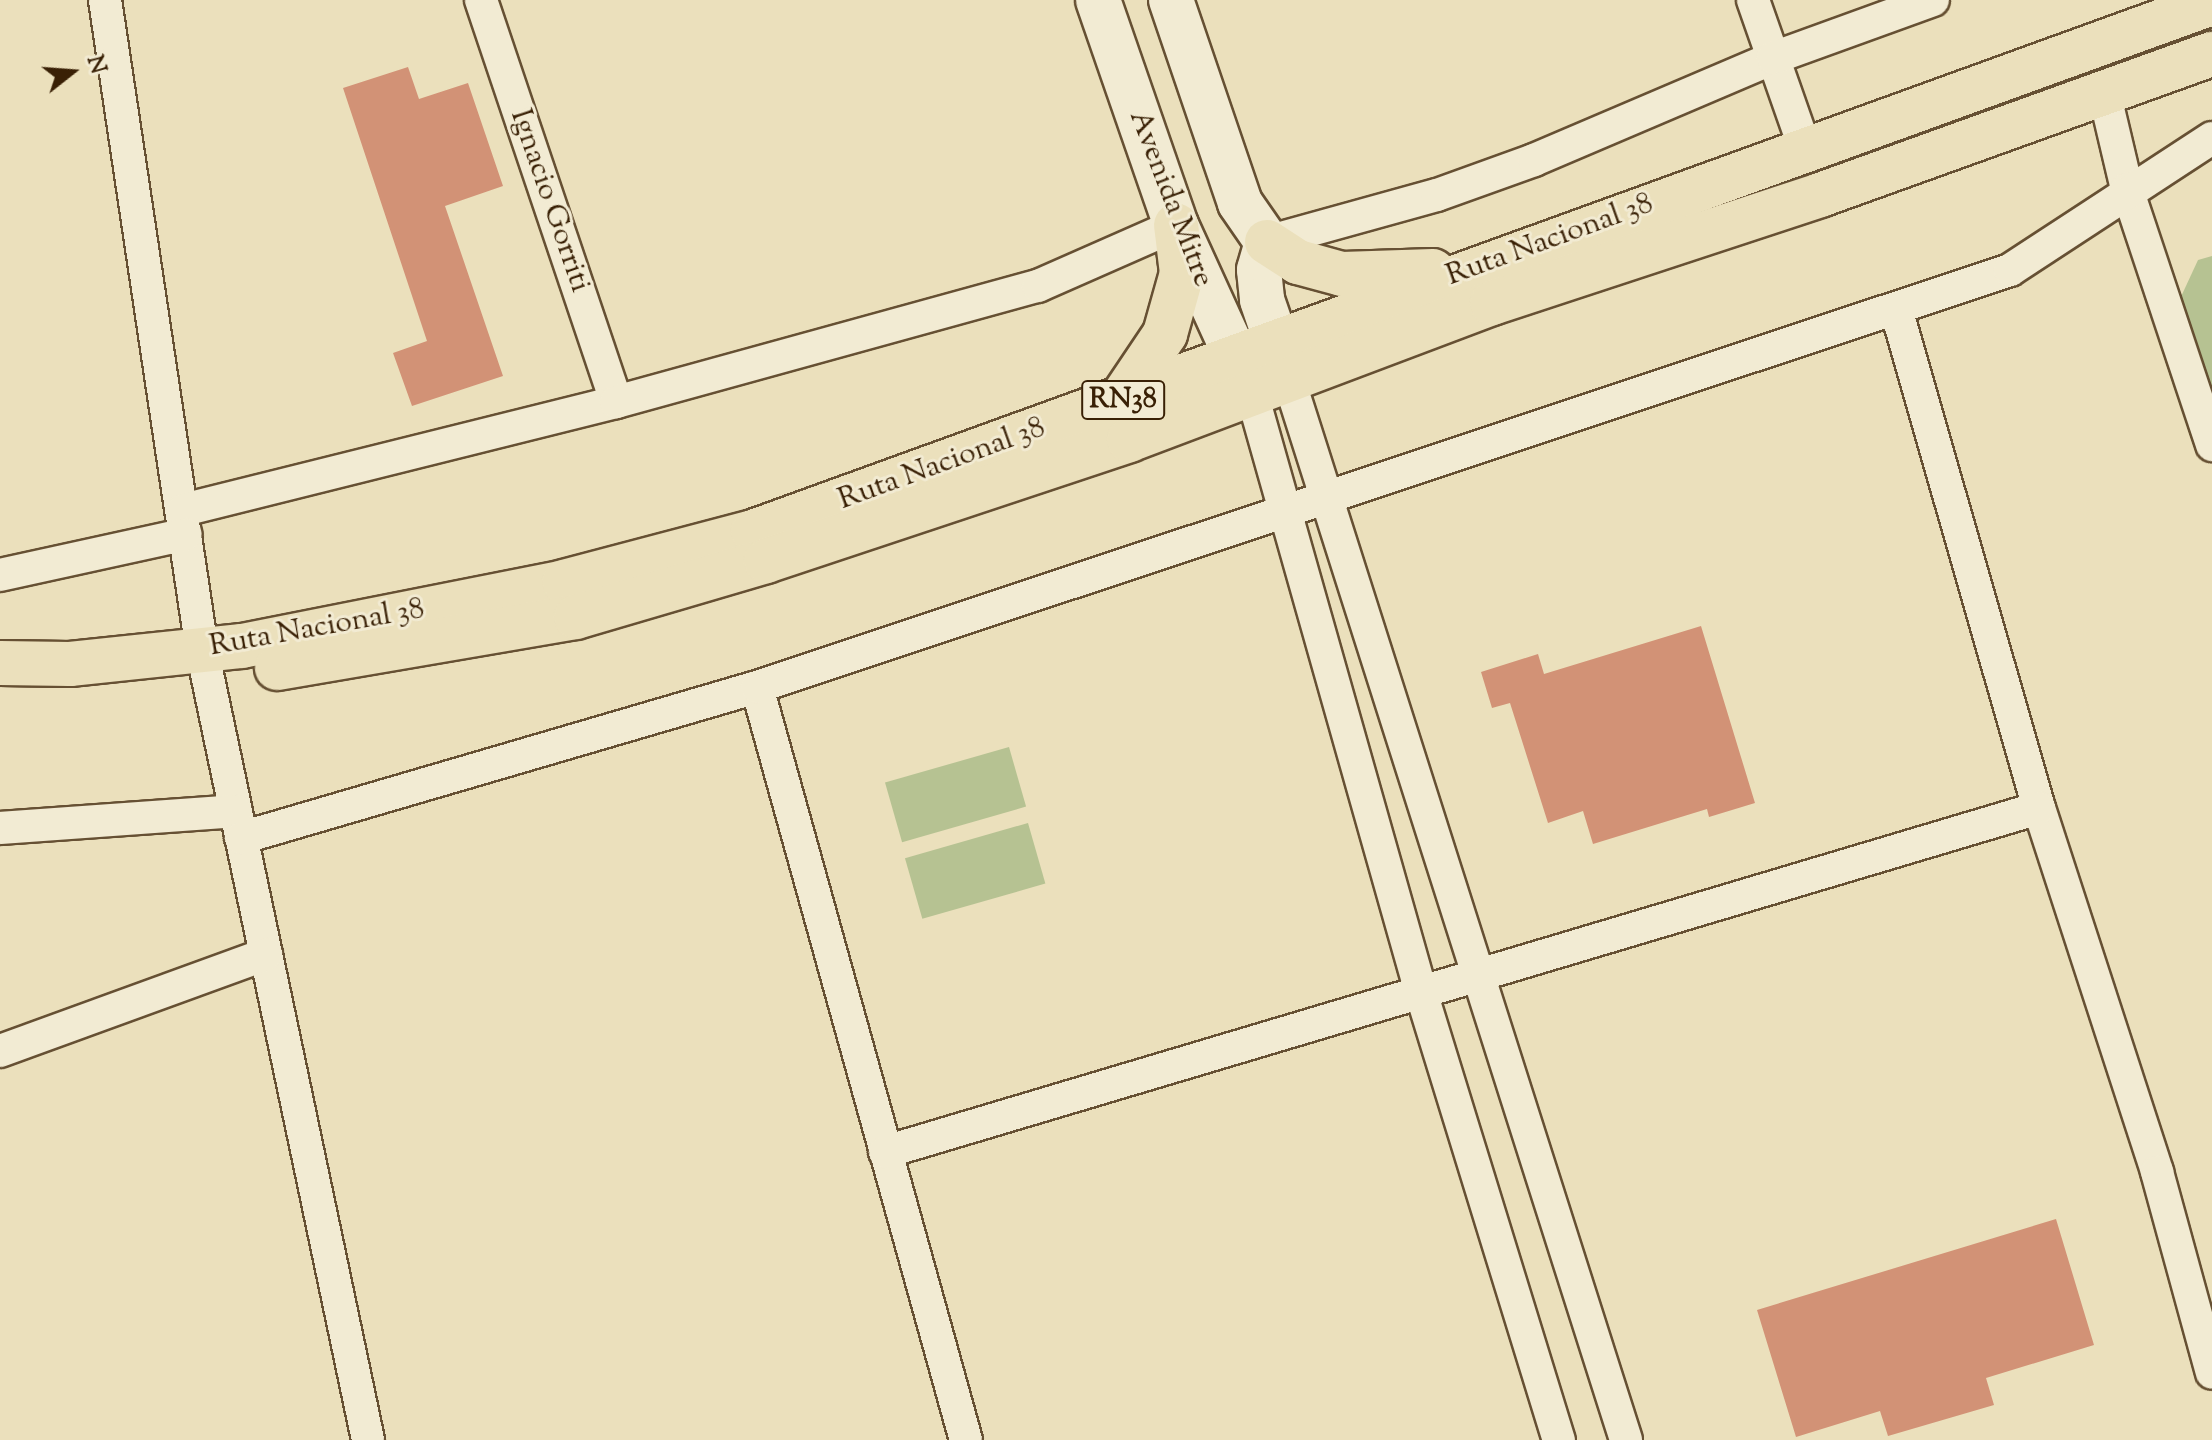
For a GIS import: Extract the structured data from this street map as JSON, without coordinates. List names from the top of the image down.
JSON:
{
  "streets": {
    "main road": ["Avenida Mitre", "Ruta Nacional 38", "RN38"],
    "street": ["Ignacio Gorriti"]
  },
  "crossings": [
    ["Avenida Mitre", "Ruta Nacional 38"]
  ],
  "north": "right"
}
